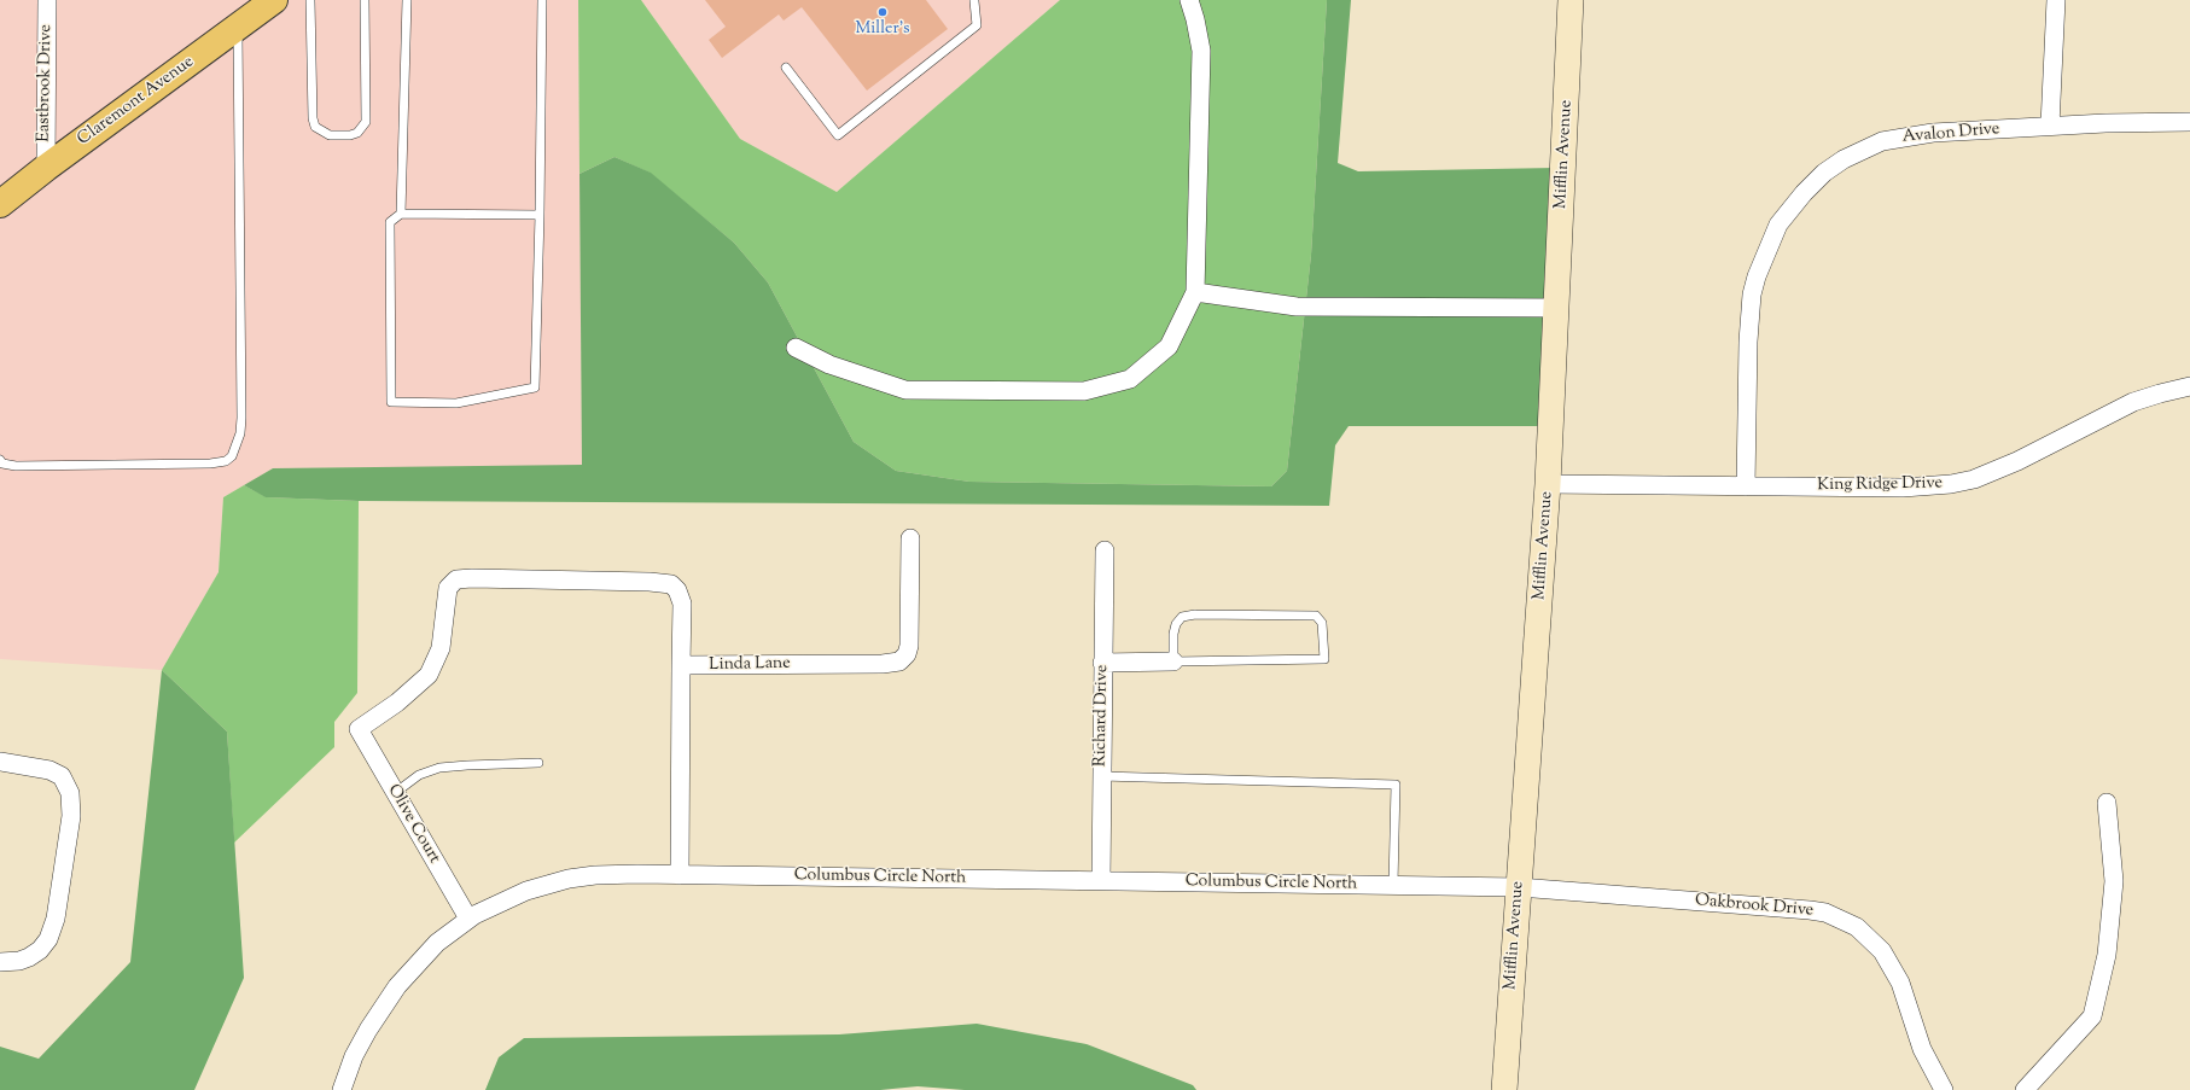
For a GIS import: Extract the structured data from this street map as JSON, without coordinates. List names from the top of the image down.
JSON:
{
  "streets": {
    "main road": ["Claremont Avenue"],
    "street": [
      "Eastbrook Drive",
      "Avalon Drive",
      "Mifflin Avenue",
      "King Ridge Drive",
      "Linda Lane",
      "Richard Drive",
      "Olive Court",
      "Columbus Circle North",
      "Oakbrook Drive"
    ]
  },
  "crossings": [
    ["Eastbrook Drive", "Claremont Avenue"],
    ["Avalon Drive", "King Ridge Drive"],
    ["Mifflin Avenue", "King Ridge Drive"],
    ["Mifflin Avenue", "Columbus Circle North"],
    ["Mifflin Avenue", "Oakbrook Drive"],
    ["Linda Lane", "Olive Court"],
    ["Richard Drive", "Columbus Circle North"],
    ["Olive Court", "Columbus Circle North"],
    ["Columbus Circle North", "Oakbrook Drive"]
  ],
  "places": ["Miller's"]
}
